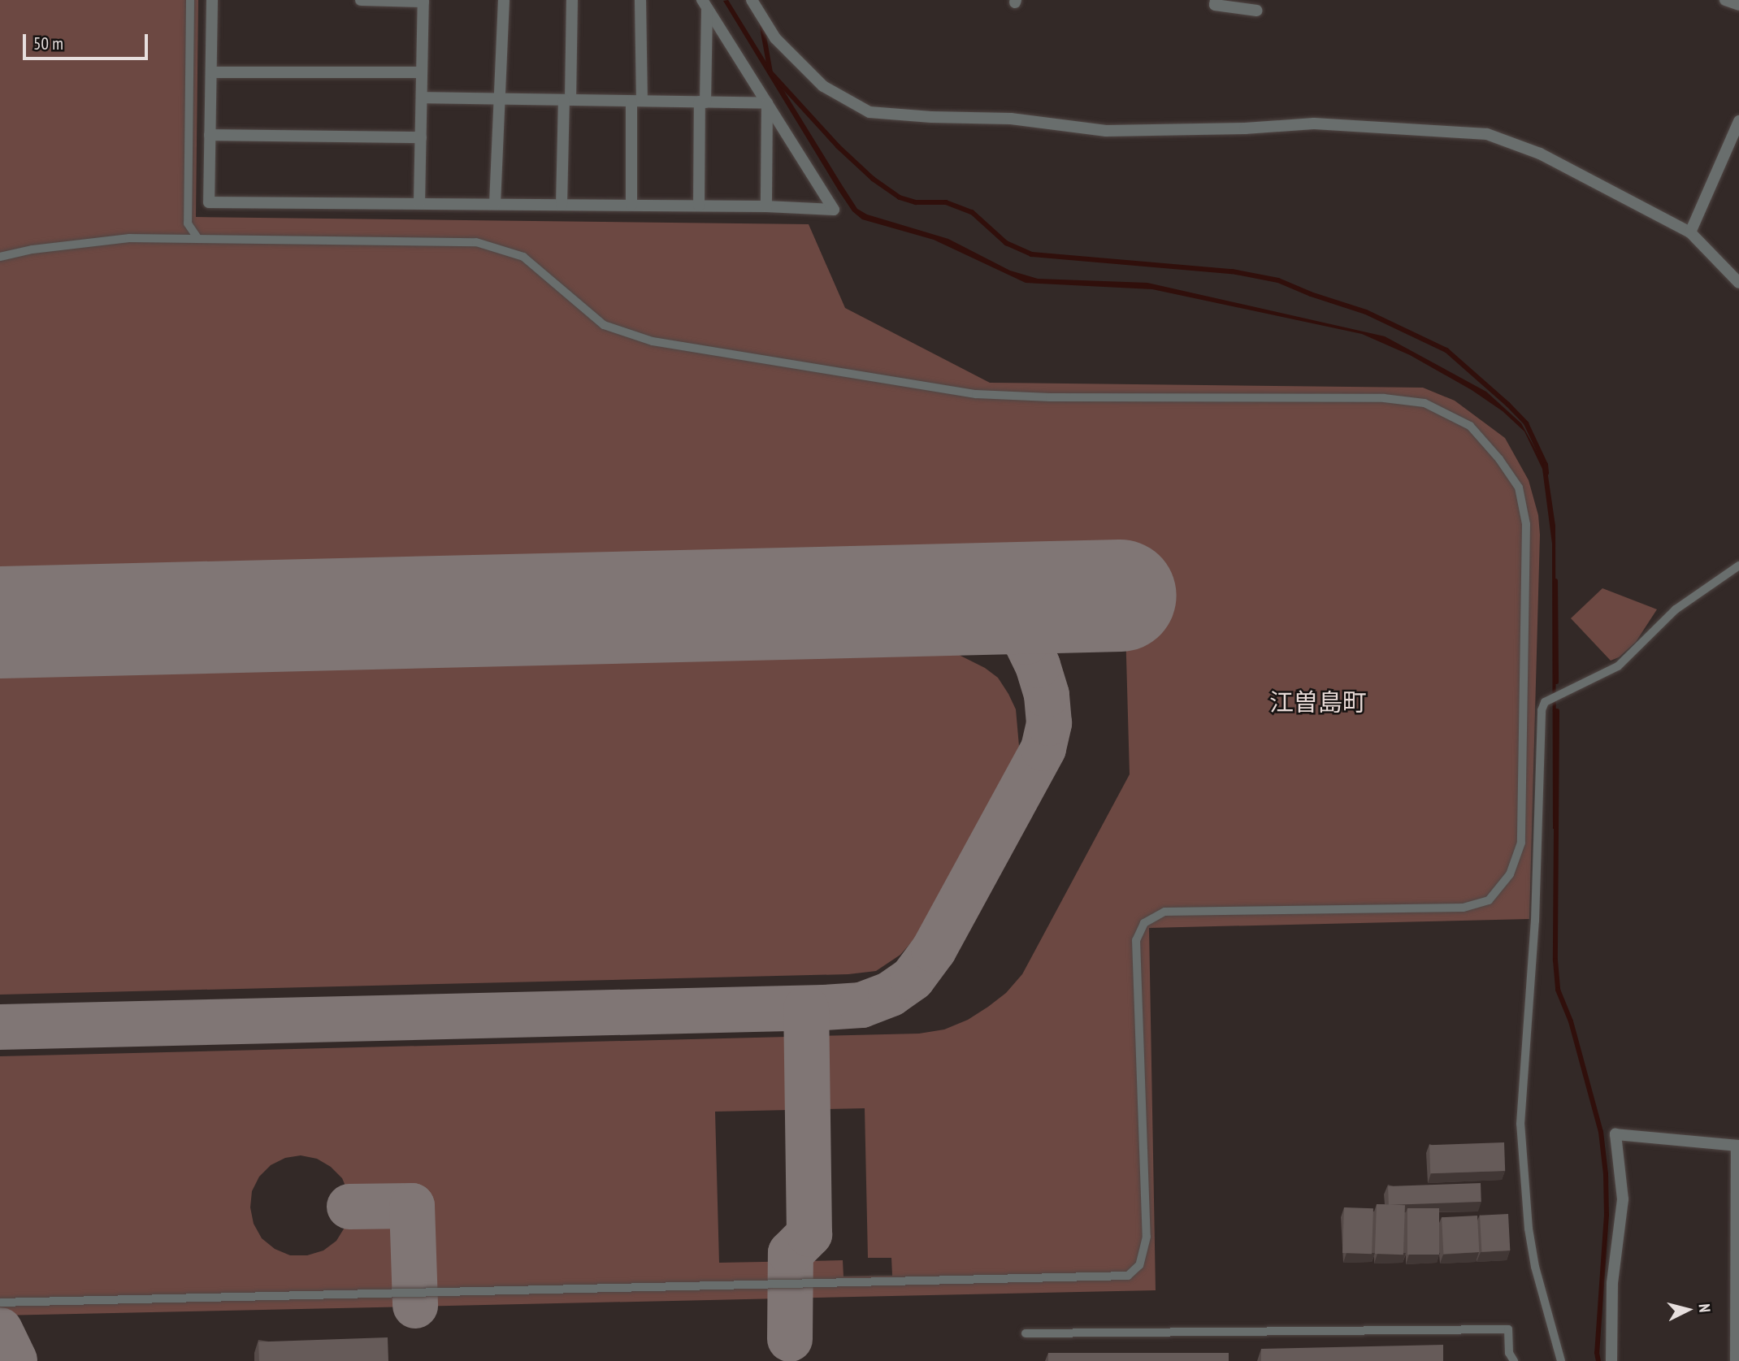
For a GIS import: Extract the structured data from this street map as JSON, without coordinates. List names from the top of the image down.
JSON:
{
  "districts": ["江曽島町"],
  "scale_bar": "50 m",
  "north": "right"
}
